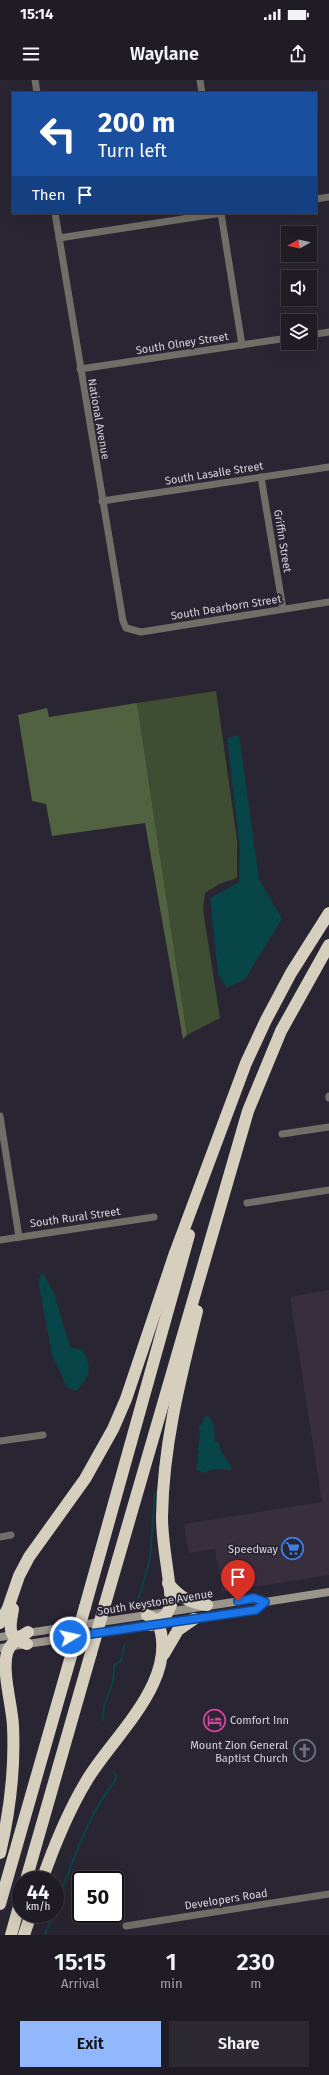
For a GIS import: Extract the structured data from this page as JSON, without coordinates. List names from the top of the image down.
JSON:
{
  "streets": {
    "main road": ["South Keystone Avenue"],
    "street": [
      "South Olney Street",
      "National Avenue",
      "South Lasalle Street",
      "Griffin Street",
      "South Dearborn Street",
      "South Rural Street",
      "Developers Road"
    ]
  },
  "crossings": [
    ["South Olney Street", "National Avenue"],
    ["National Avenue", "South Lasalle Street"],
    ["National Avenue", "South Dearborn Street"],
    ["South Lasalle Street", "Griffin Street"],
    ["Griffin Street", "South Dearborn Street"]
  ],
  "places": {
    "supermarket": ["Speedway"],
    "hotel": ["Comfort Inn"],
    "church": ["Mount Zion General Baptist Church"]
  },
  "north": "left",
  "page": {
    "status": "15:14",
    "header": "Waylane",
    "turn": ["200 m", "Turn left"],
    "then": "Then",
    "speed": "44 km/h",
    "limit": "50",
    "eta": [
      "15:15",
      "Arrival",
      "1",
      "min",
      "230",
      "m"
    ],
    "buttons": ["Exit", "Share"]
  }
}
